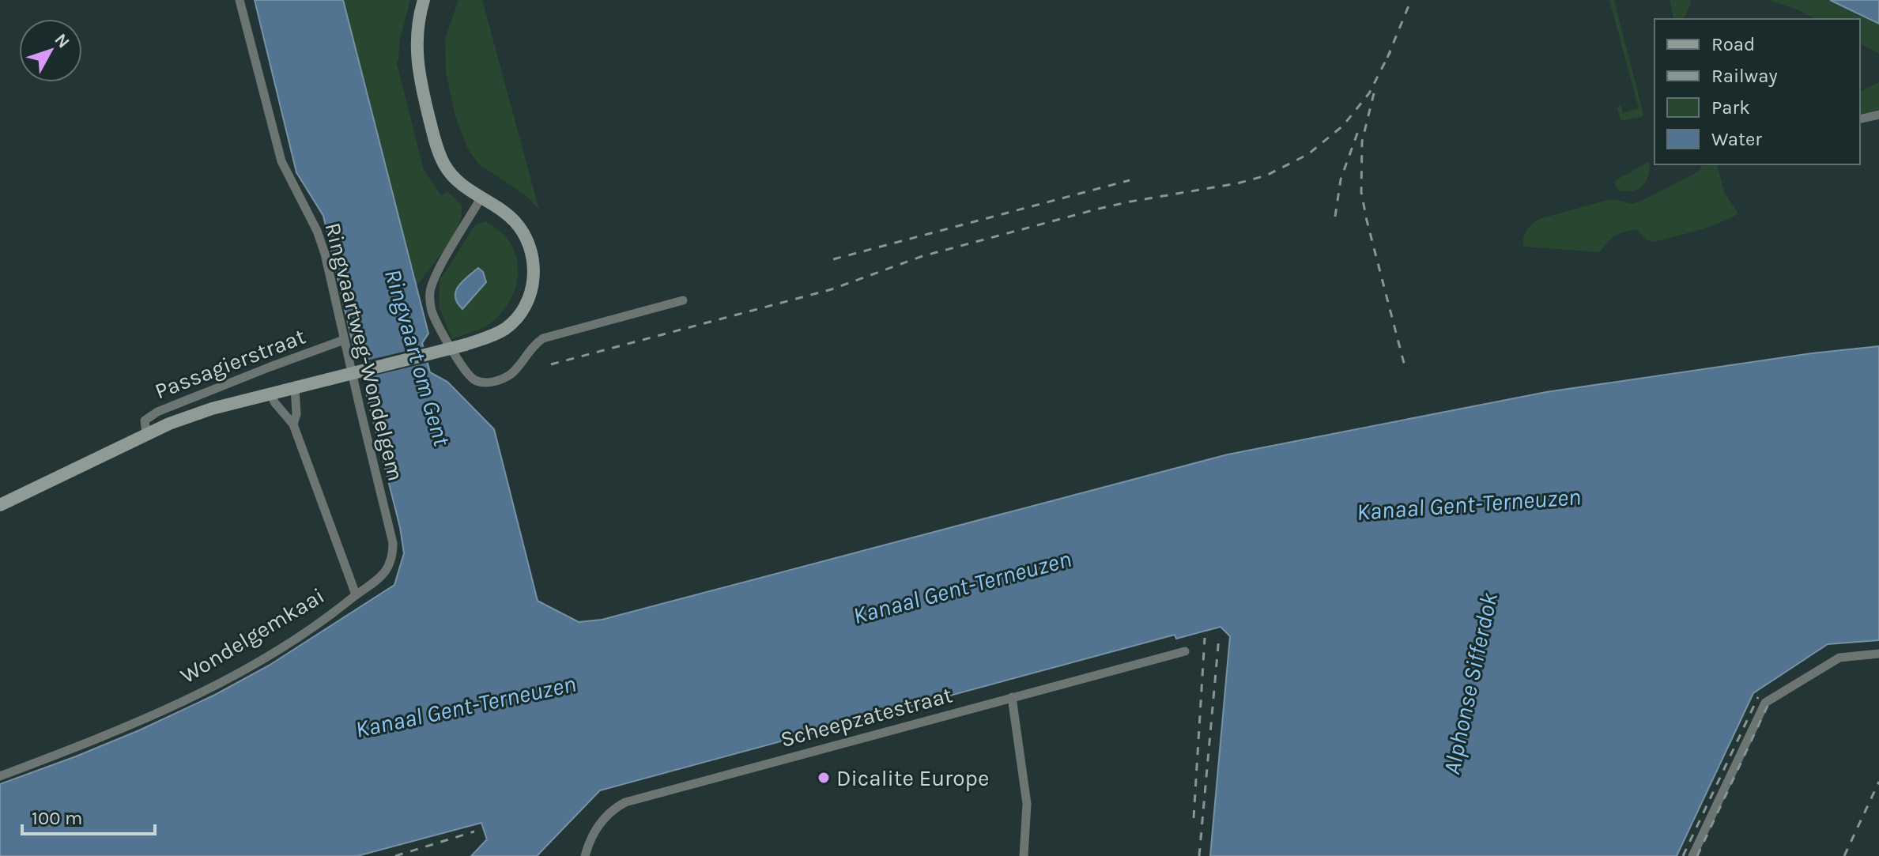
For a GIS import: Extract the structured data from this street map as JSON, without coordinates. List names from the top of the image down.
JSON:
{
  "streets": {
    "street": [
      "Ringvaartweg-Wondelgem",
      "Passagierstraat",
      "Wondelgemkaai",
      "Scheepzatestraat"
    ]
  },
  "crossings": [
    ["Ringvaartweg-Wondelgem", "Passagierstraat"],
    ["Ringvaartweg-Wondelgem", "Wondelgemkaai"]
  ],
  "water": ["Ringvaart om Gent", "Kanaal Gent-Terneuzen", "Alphonse Sifferdok"],
  "places": ["Dicalite Europe"],
  "legend": [
    "Road",
    "Railway",
    "Park",
    "Water"
  ],
  "scale_bar": "100 m",
  "north": "top right"
}
